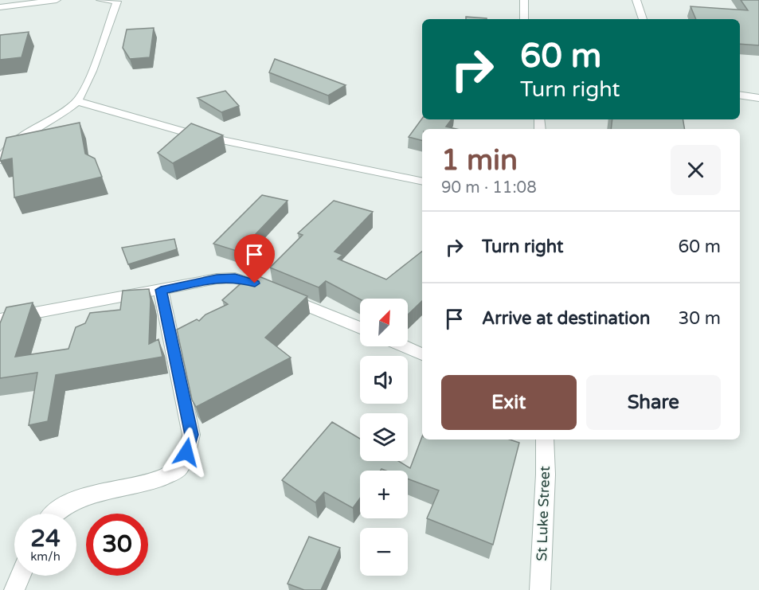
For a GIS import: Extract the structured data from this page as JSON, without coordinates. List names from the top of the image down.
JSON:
{
  "streets": {
    "street": ["St Luke Street"]
  },
  "north": "top right",
  "page": {
    "turn": ["60 m", "Turn right"],
    "heading": ["1 min", "90 m · 11:08"],
    "list": [
      {
        "name": "Turn right",
        "value": "60 m"
      },
      {
        "name": "Arrive at destination",
        "value": "30 m"
      }
    ],
    "map_buttons": ["+", "−"],
    "buttons": ["Exit", "Share"],
    "speed": "24 km/h",
    "limit": "30"
  }
}
